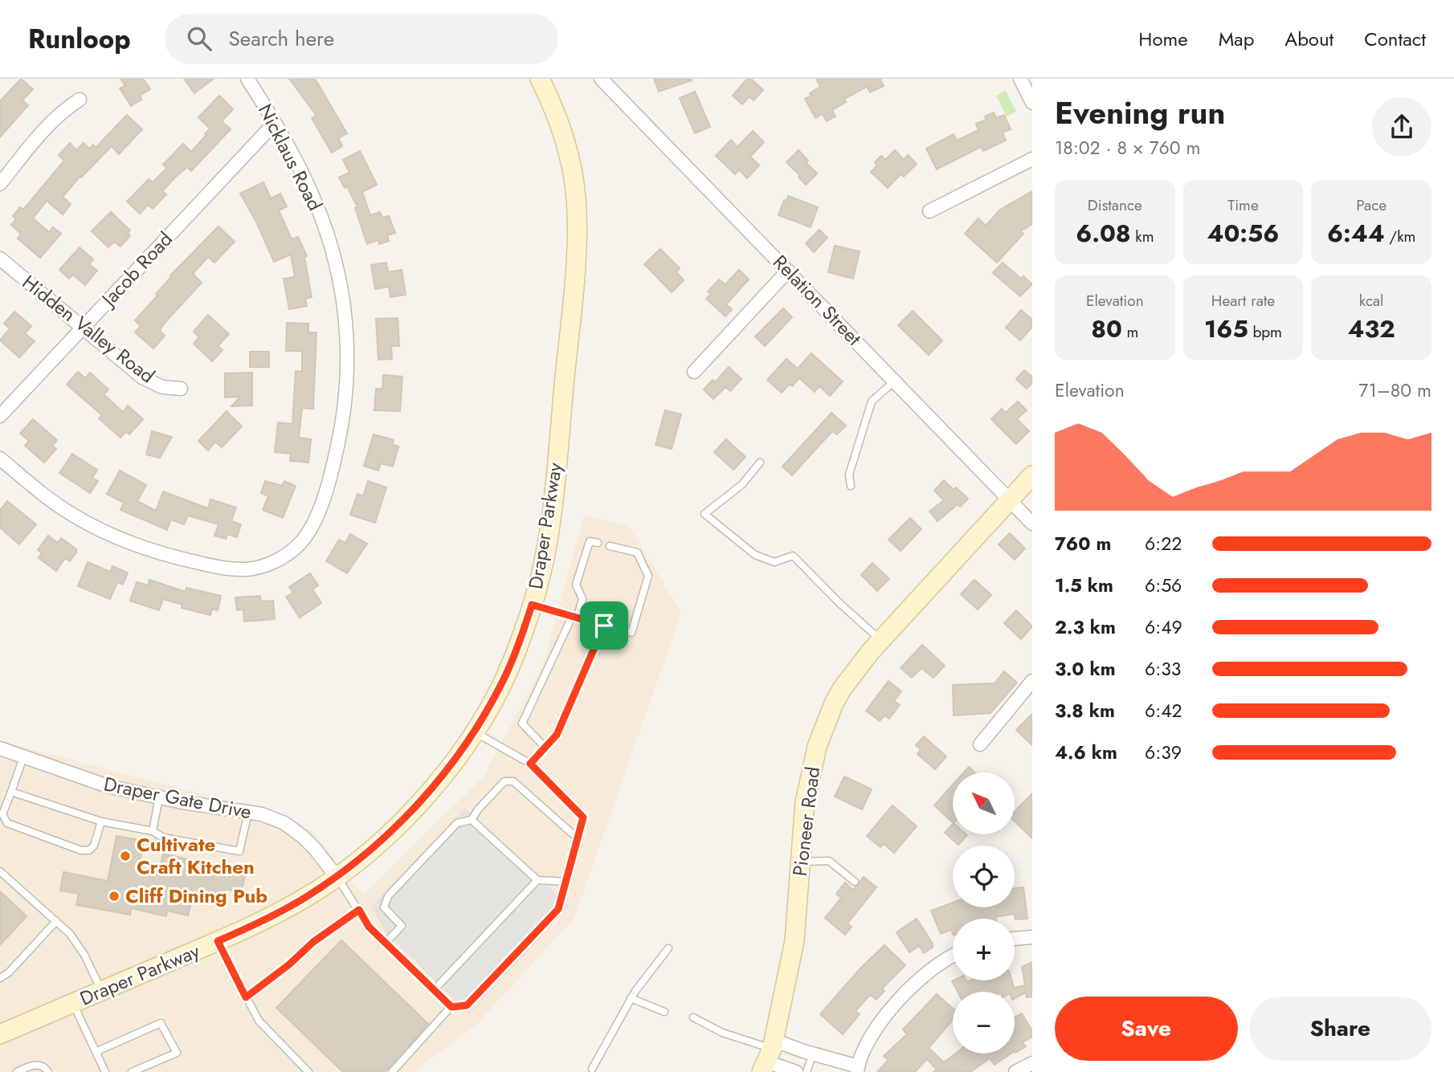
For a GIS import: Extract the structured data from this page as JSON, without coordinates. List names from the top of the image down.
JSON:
{
  "streets": {
    "main road": ["Draper Parkway", "Pioneer Road"],
    "street": [
      "Nicklaus Road",
      "Jacob Road",
      "Relation Street",
      "Hidden Valley Road",
      "Draper Gate Drive"
    ]
  },
  "crossings": [
    ["Nicklaus Road", "Jacob Road"],
    ["Jacob Road", "Hidden Valley Road"],
    ["Relation Street", "Pioneer Road"],
    ["Draper Parkway", "Draper Gate Drive"]
  ],
  "places": ["Cultivate Craft Kitchen", "Cliff Dining Pub"],
  "north": "top left",
  "page": {
    "header": "Runloop",
    "search": "Search here",
    "nav": [
      "Home",
      "Map",
      "About",
      "Contact"
    ],
    "heading": ["Evening run", "18:02 · 8 × 760 m"],
    "stats": [
      ["Distance", "6.08 km"],
      ["Time", "40:56"],
      ["Pace", "6:44 /km"],
      ["Elevation", "80 m"],
      ["Heart rate", "165 bpm"],
      ["kcal", "432"]
    ],
    "chart": ["Elevation", "71–80 m"],
    "list": [
      {
        "name": "760 m",
        "note": "6:22"
      },
      {
        "name": "1.5 km",
        "note": "6:56"
      },
      {
        "name": "2.3 km",
        "note": "6:49"
      },
      {
        "name": "3.0 km",
        "note": "6:33"
      },
      {
        "name": "3.8 km",
        "note": "6:42"
      },
      {
        "name": "4.6 km",
        "note": "6:39"
      }
    ],
    "map_buttons": ["+", "−"],
    "buttons": ["Save", "Share"]
  }
}
